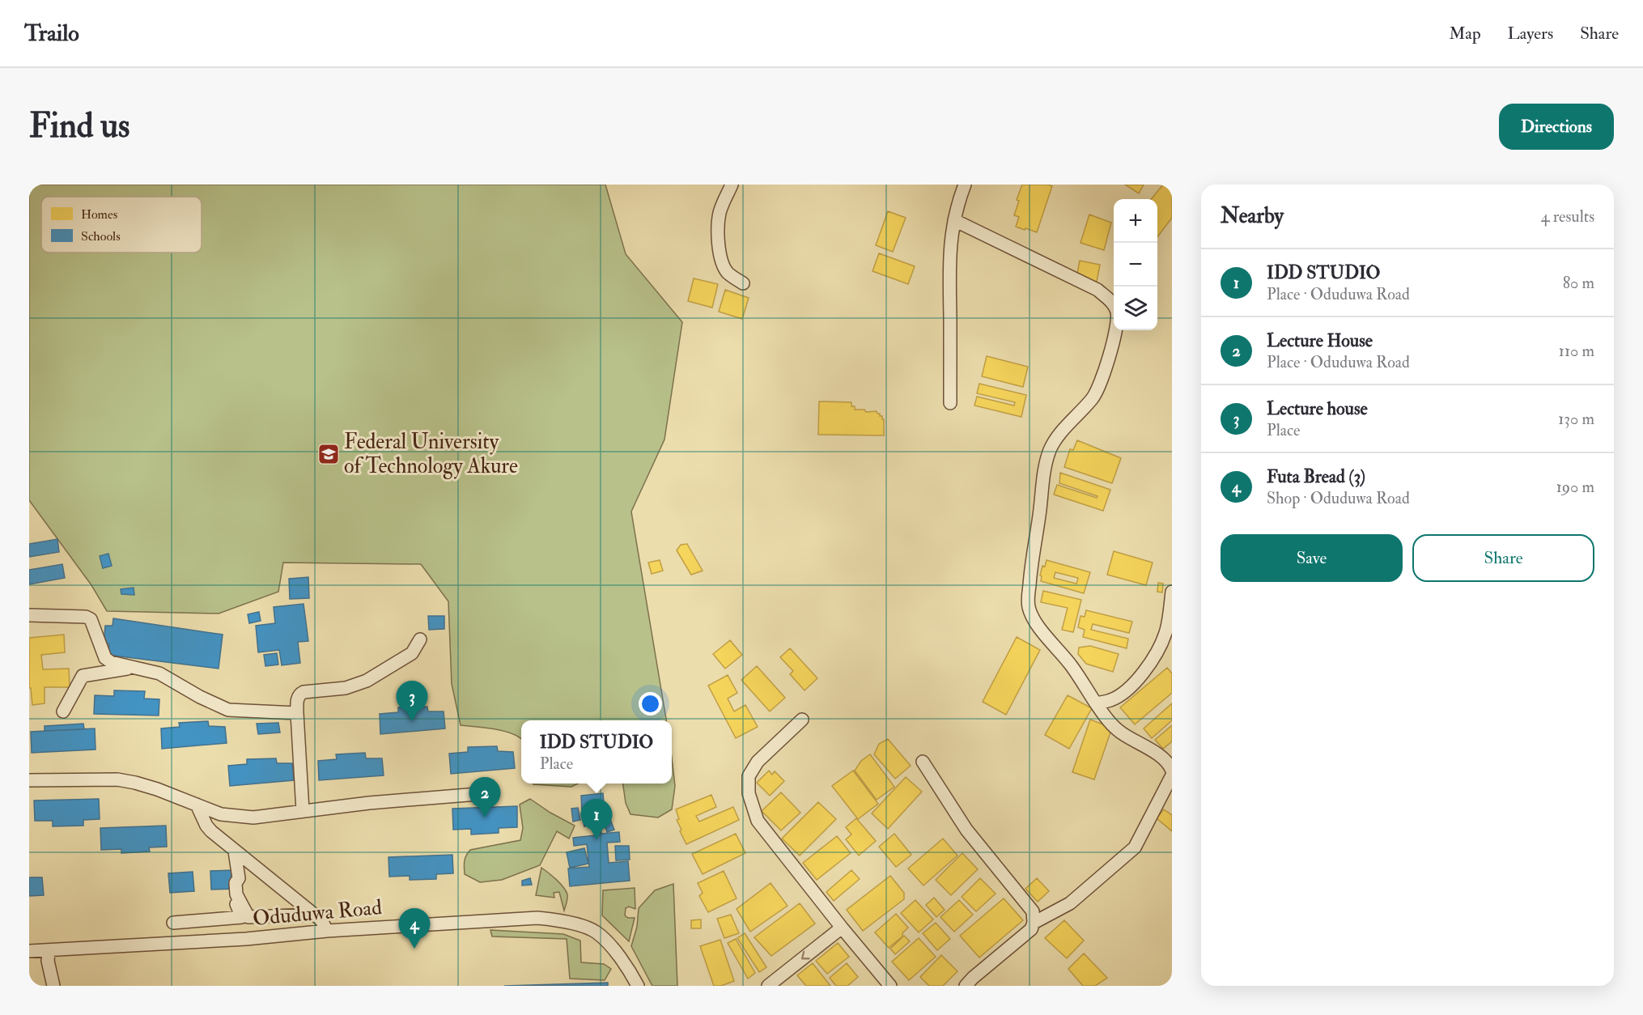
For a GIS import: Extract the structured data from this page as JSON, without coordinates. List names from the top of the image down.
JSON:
{
  "streets": {
    "street": ["Oduduwa Road"]
  },
  "places": {
    "school or university": ["Federal University of Technology Akure"]
  },
  "legend": ["Homes", "Schools"],
  "page": {
    "header": "Trailo",
    "nav": ["Map", "Layers", "Share"],
    "buttons": [
      "Directions",
      ["Save", "Share"]
    ],
    "title": "Find us",
    "heading": ["Nearby", "4 results"],
    "map_buttons": ["+", "−"],
    "list": [
      {
        "mark": "1",
        "name": "IDD STUDIO",
        "note": "Place · Oduduwa Road",
        "value": "80 m"
      },
      {
        "mark": "2",
        "name": "Lecture House",
        "note": "Place · Oduduwa Road",
        "value": "110 m"
      },
      {
        "mark": "3",
        "name": "Lecture house",
        "note": "Place",
        "value": "130 m"
      },
      {
        "mark": "4",
        "name": "Futa Bread (3)",
        "note": "Shop · Oduduwa Road",
        "value": "190 m"
      }
    ],
    "pins": [
      "3",
      "2",
      "1",
      "4"
    ],
    "popup": ["IDD STUDIO", "Place"]
  }
}
